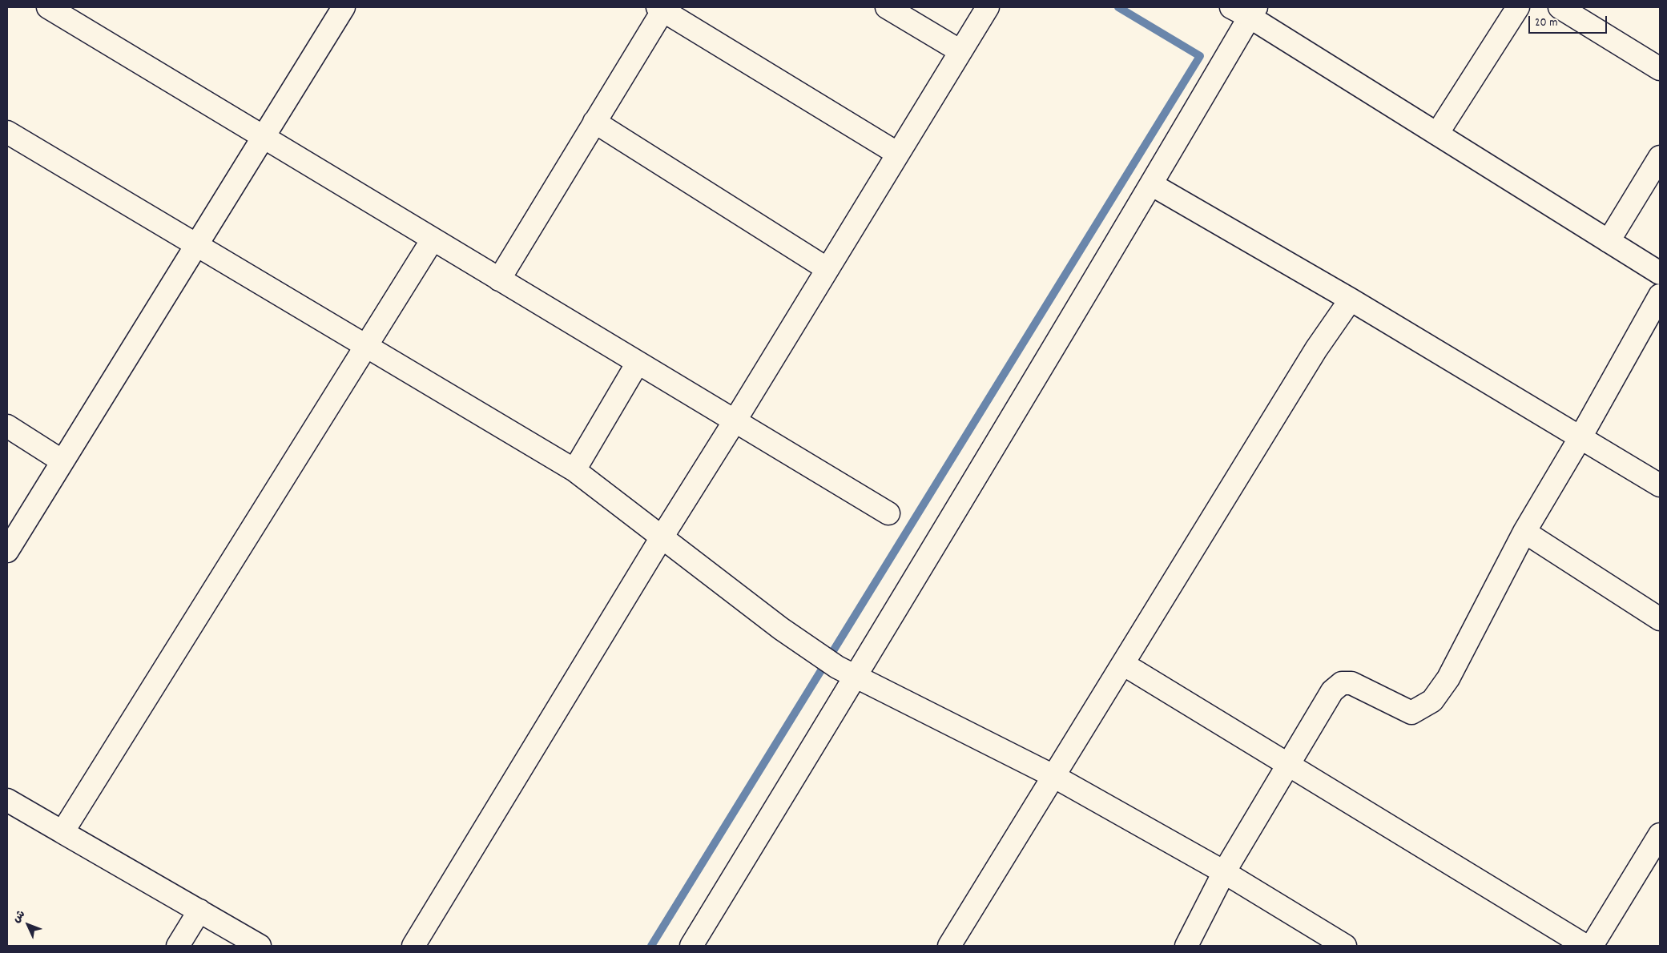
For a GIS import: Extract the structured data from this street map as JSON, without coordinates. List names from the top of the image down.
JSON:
{
  "scale_bar": "20 m",
  "north": "top left"
}
